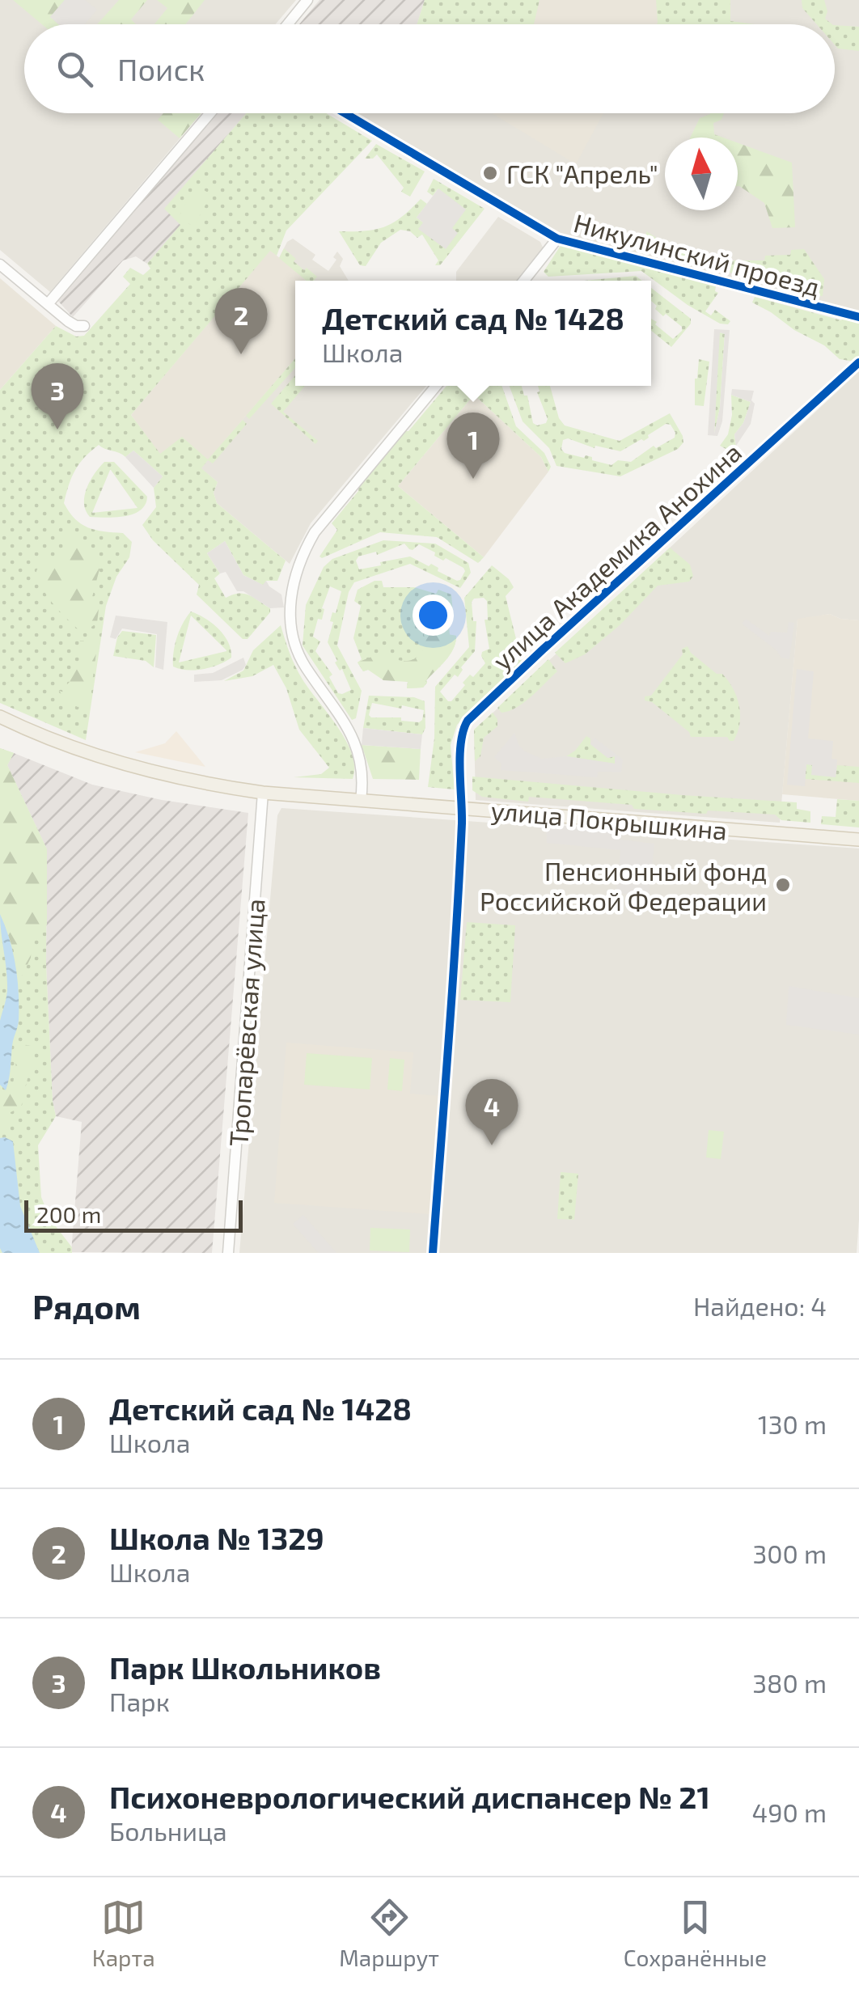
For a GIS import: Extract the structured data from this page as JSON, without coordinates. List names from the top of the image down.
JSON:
{
  "streets": {
    "main road": ["улица Покрышкина"],
    "street": ["Никулинский проезд", "улица Академика Анохина", "Тропарёвская улица"]
  },
  "crossings": [
    ["улица Академика Анохина", "улица Покрышкина"],
    ["улица Покрышкина", "Тропарёвская улица"]
  ],
  "places": ["ГСК \"Апрель\"", "Пенсионный фонд Российской Федерации"],
  "scale_bar": "200 m",
  "north": "top",
  "page": {
    "search": "Поиск",
    "popup": ["Детский сад № 1428", "Школа"],
    "pins": [
      "2",
      "3",
      "1",
      "4"
    ],
    "scale": "200 m",
    "heading": ["Рядом", "Найдено: 4"],
    "list": [
      {
        "mark": "1",
        "name": "Детский сад № 1428",
        "note": "Школа",
        "value": "130 m"
      },
      {
        "mark": "2",
        "name": "Школа № 1329",
        "note": "Школа",
        "value": "300 m"
      },
      {
        "mark": "3",
        "name": "Парк Школьников",
        "note": "Парк",
        "value": "380 m"
      },
      {
        "mark": "4",
        "name": "Психоневрологический диспансер № 21",
        "note": "Больница",
        "value": "490 m"
      }
    ],
    "nav": ["Карта", "Маршрут", "Сохранённые"]
  }
}
